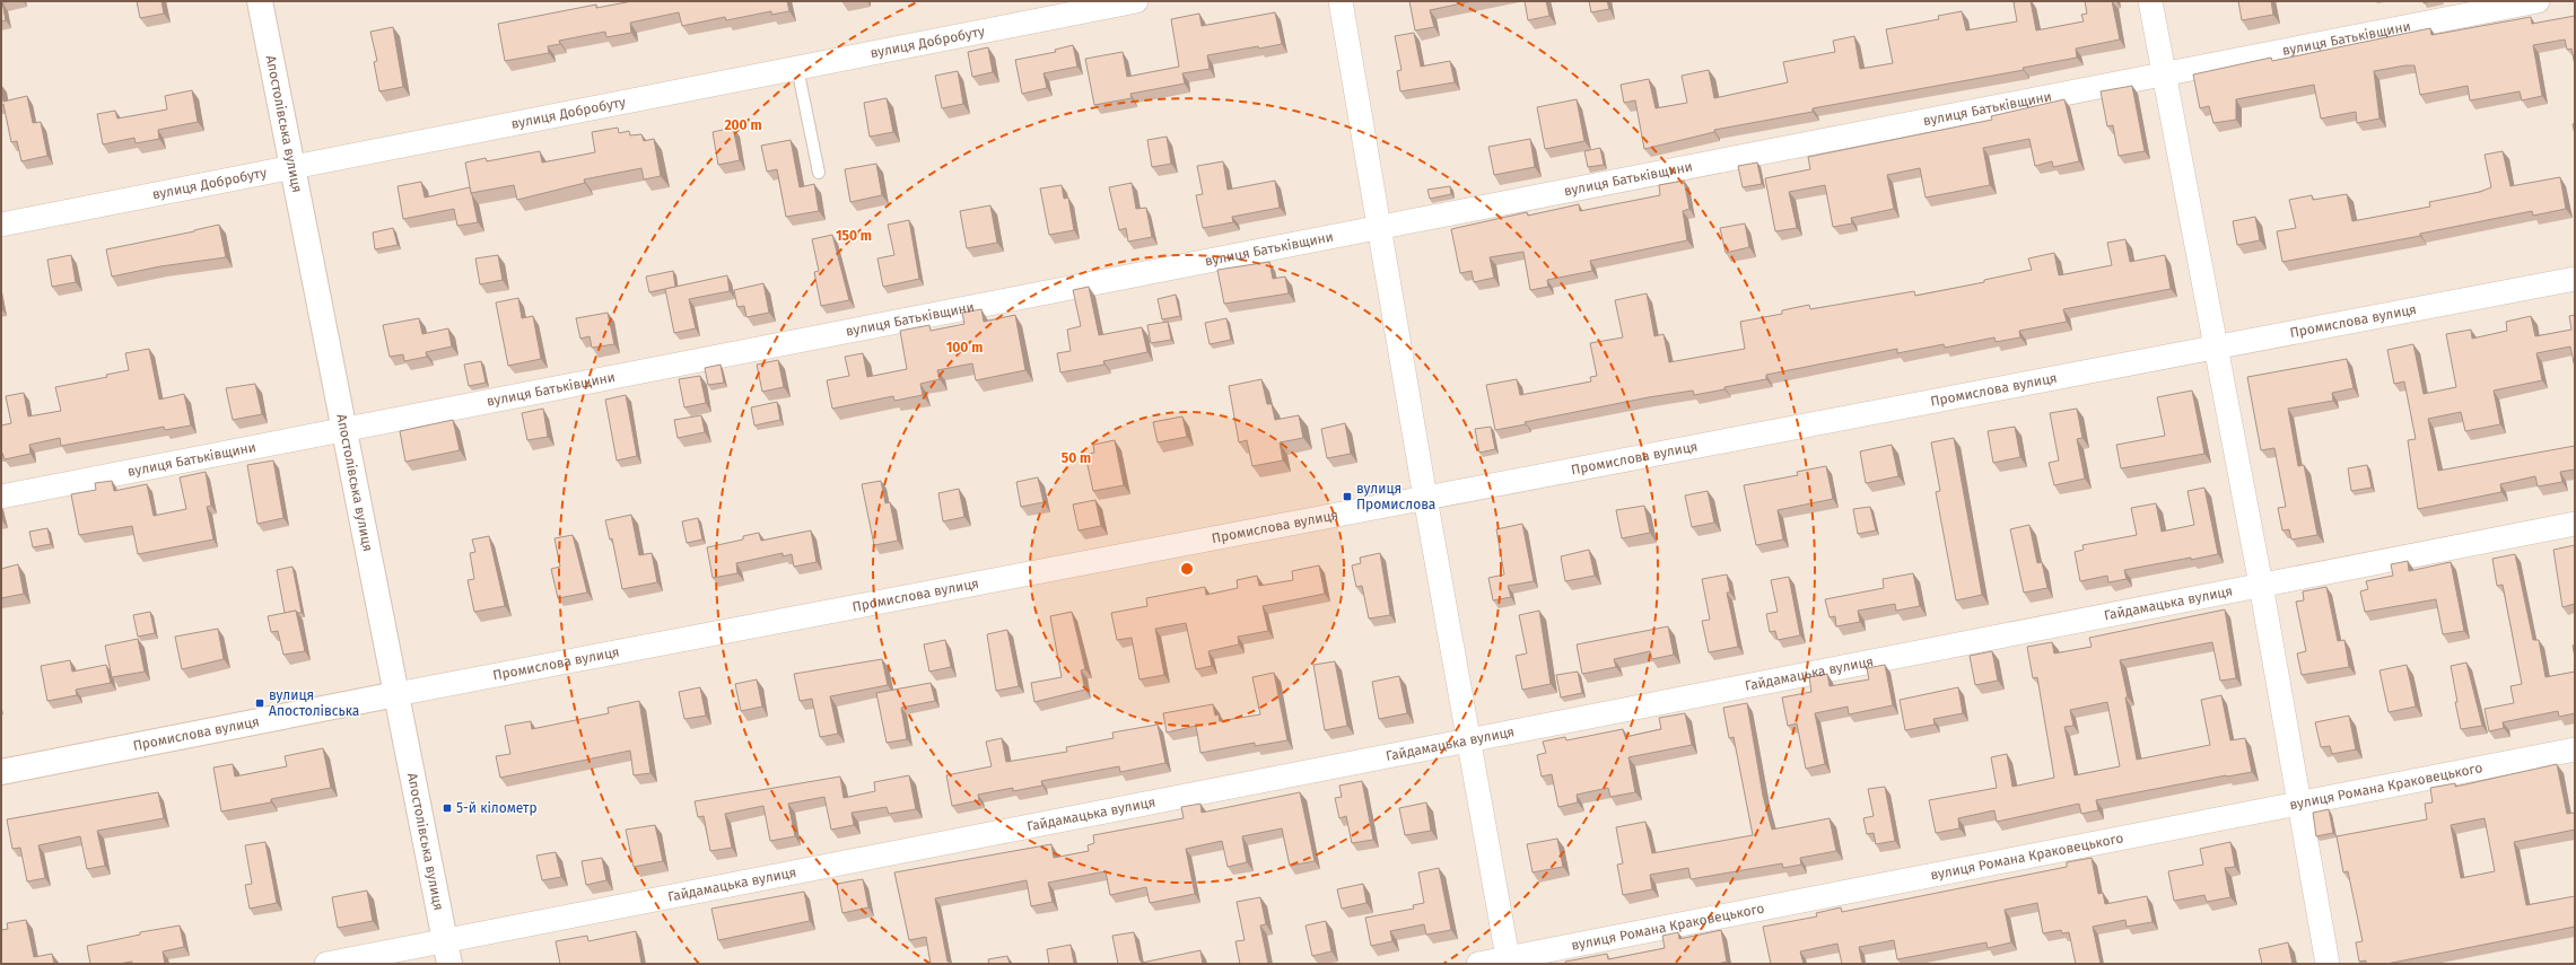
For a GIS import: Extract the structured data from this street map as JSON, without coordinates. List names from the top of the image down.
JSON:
{
  "streets": {
    "street": [
      "вулиця Батьківщини",
      "вулиця Добробуту",
      "Апостолівська вулиця",
      "Промислова вулиця",
      "Гайдамацька вулиця",
      "вулиця Романа Краковецького"
    ]
  },
  "crossings": [
    ["вулиця Батьківщини", "Апостолівська вулиця"],
    ["вулиця Добробуту", "Апостолівська вулиця"],
    ["Апостолівська вулиця", "Промислова вулиця"],
    ["Апостолівська вулиця", "Гайдамацька вулиця"]
  ],
  "places": {
    "transit": ["вулиця Промислова", "вулиця Апостолівська", "5-й кілометр"]
  },
  "rings": [
    "200 m",
    "150 m",
    "100 m",
    "50 m"
  ]
}
